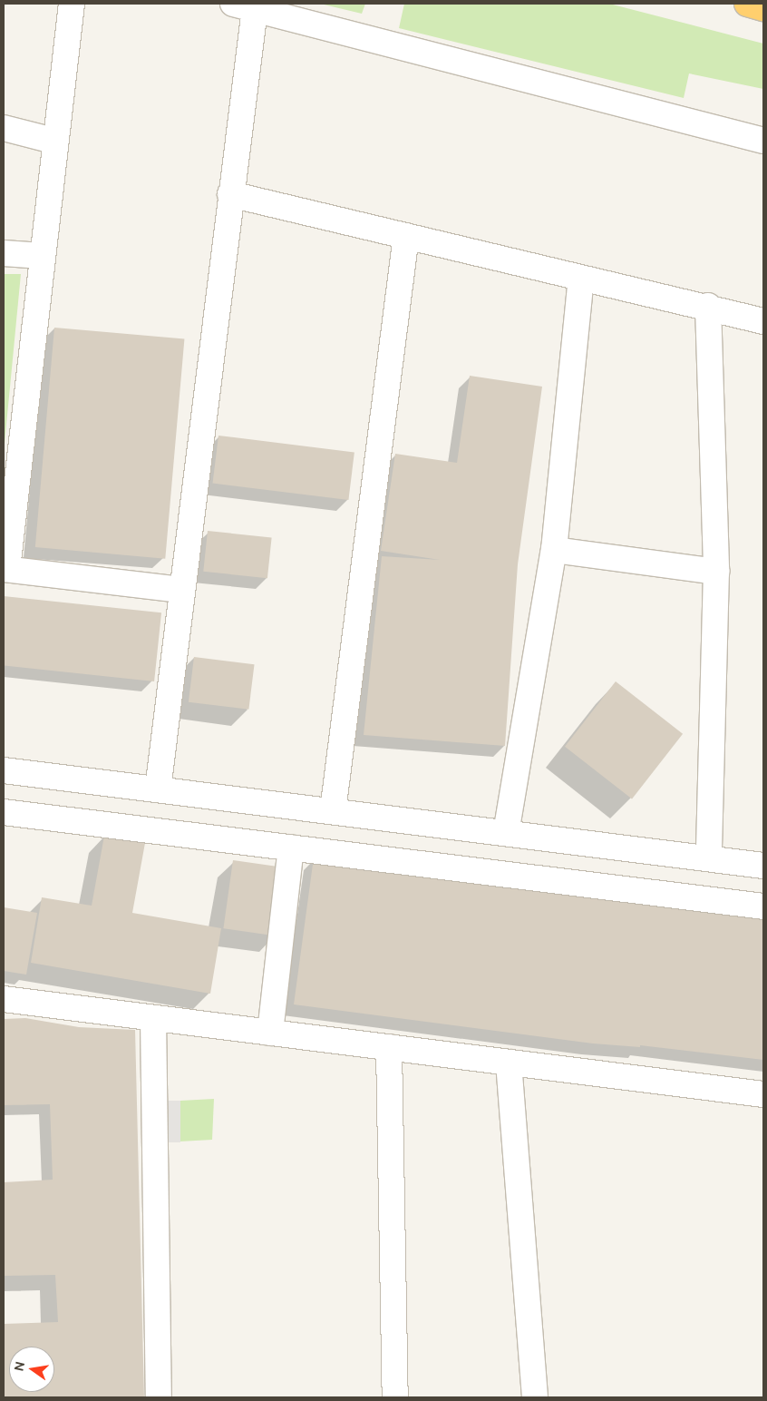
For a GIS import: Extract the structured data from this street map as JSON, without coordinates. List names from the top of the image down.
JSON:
{
  "north": "left"
}
